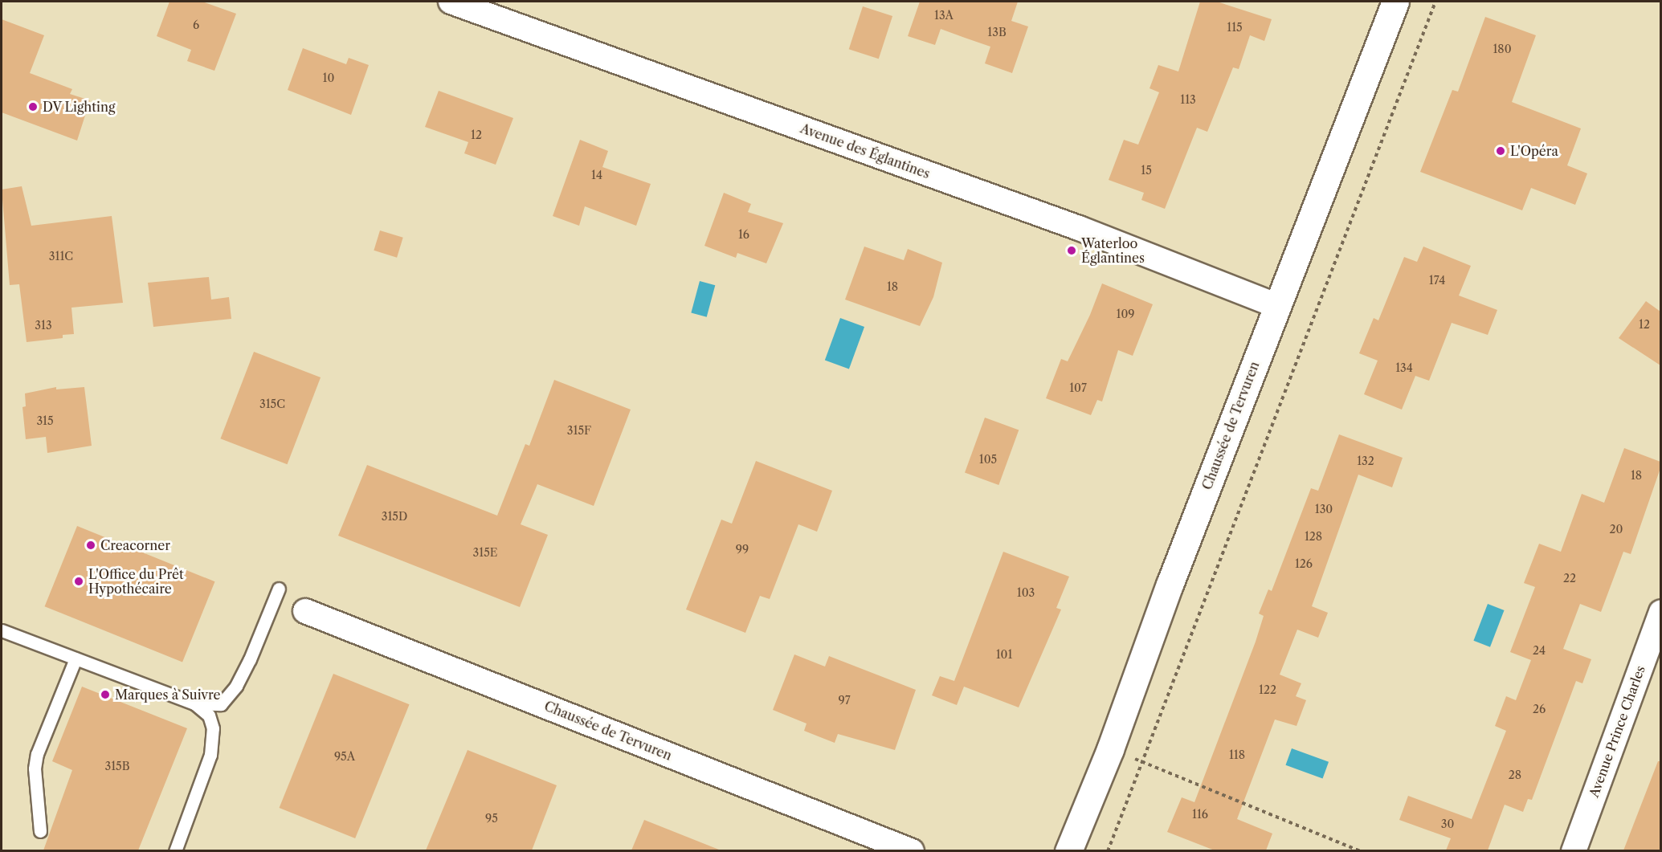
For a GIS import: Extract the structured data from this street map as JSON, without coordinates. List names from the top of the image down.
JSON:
{
  "streets": {
    "main road": ["Chaussée de Tervuren"],
    "street": ["Avenue des Églantines", "Avenue Prince Charles"]
  },
  "crossings": [
    ["Avenue des Églantines", "Chaussée de Tervuren"]
  ],
  "places": [
    "DV Lighting",
    "L'Opéra",
    "Waterloo Églantines",
    "Creacorner",
    "L'Office du Prêt Hypothécaire",
    "Marques à Suivre"
  ],
  "house_numbers": [
    "13A",
    "6",
    "115",
    "13B",
    "180",
    "10",
    "113",
    "12",
    "15",
    "14",
    "16",
    "311C",
    "174",
    "18",
    "109",
    "12",
    "313",
    "134",
    "107",
    "315C",
    "315",
    "315F",
    "105",
    "132",
    "18",
    "130",
    "315D",
    "20",
    "128",
    "99",
    "315E",
    "126",
    "22",
    "103",
    "24",
    "101",
    "122",
    "97",
    "26",
    "118",
    "95A",
    "315B",
    "28",
    "116",
    "95",
    "30"
  ]
}
